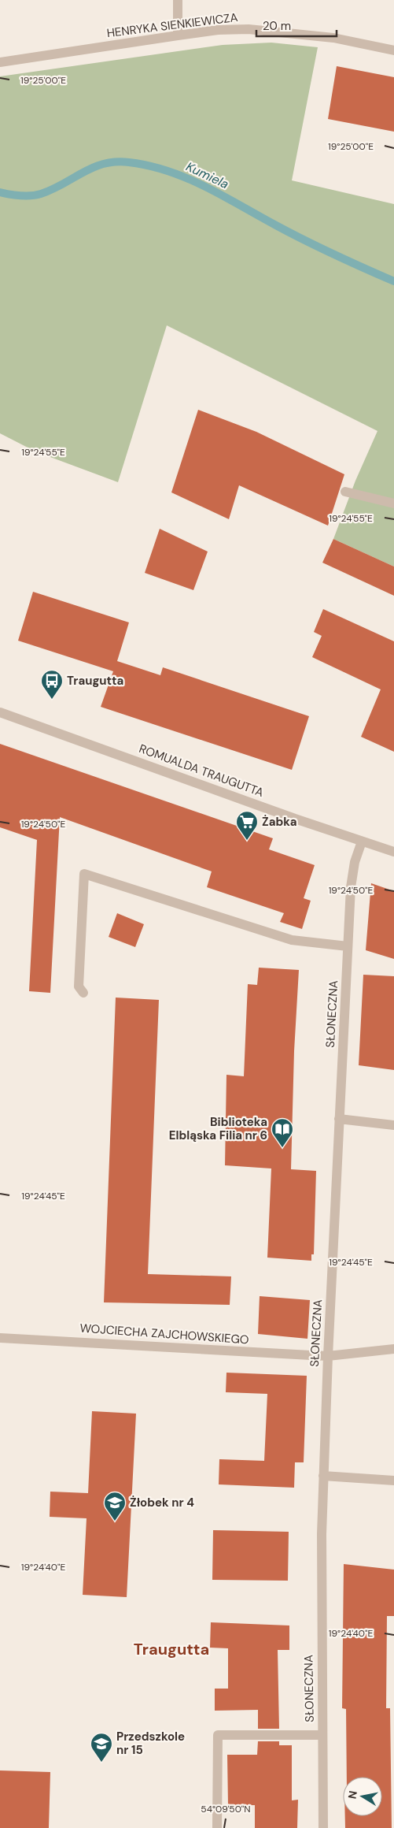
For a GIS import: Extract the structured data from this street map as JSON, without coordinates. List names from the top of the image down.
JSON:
{
  "streets": {
    "street": [
      "HENRYKA SIENKIEWICZA",
      "ROMUALDA TRAUGUTTA",
      "SŁONECZNA",
      "WOJCIECHA ZAJCHOWSKIEGO"
    ]
  },
  "crossings": [
    ["ROMUALDA TRAUGUTTA", "SŁONECZNA"],
    ["SŁONECZNA", "WOJCIECHA ZAJCHOWSKIEGO"]
  ],
  "districts": ["Traugutta"],
  "water": ["Kumiela"],
  "places": {
    "bus stop": ["Traugutta"],
    "supermarket": ["Żabka"],
    "library": ["Biblioteka Elbląska Filia nr 6"],
    "school or university": ["Żłobek nr 4", "Przedszkole nr 15"]
  },
  "scale_bar": "20 m",
  "north": "left",
  "coordinates": [
    "19°25'00\"E",
    "19°24'55\"E",
    "19°24'50\"E",
    "19°24'45\"E",
    "19°24'40\"E",
    "54°09'50\"N"
  ]
}
